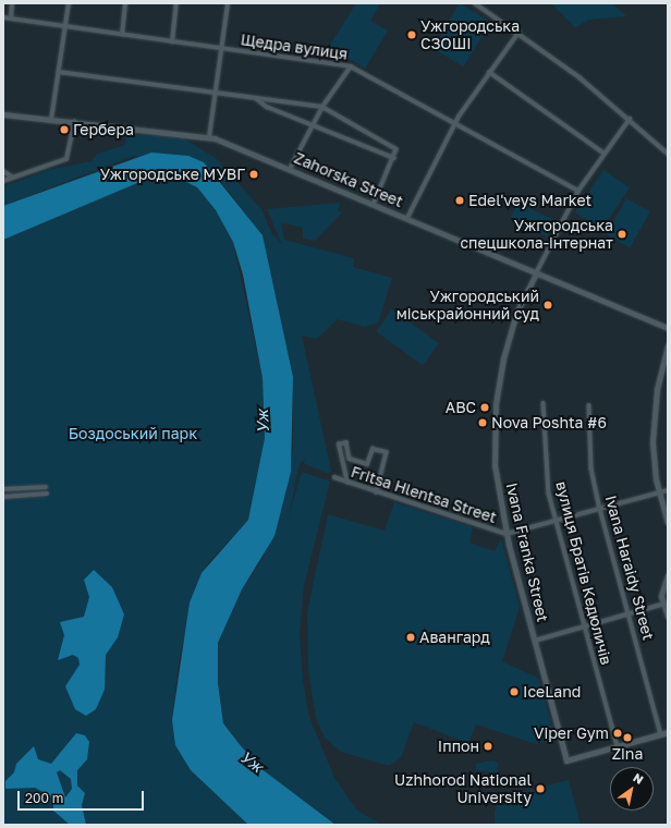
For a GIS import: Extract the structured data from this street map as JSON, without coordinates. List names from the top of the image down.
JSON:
{
  "streets": {
    "street": [
      "Щедра вулиця",
      "Zahorska Street",
      "Fritsa Hlentsa Street",
      "Ivana Franka Street",
      "Ivana Haraidy Street",
      "вулиця Братів Кедюличів"
    ]
  },
  "crossings": [
    ["Щедра вулиця", "Ivana Franka Street"],
    ["Zahorska Street", "Ivana Franka Street"],
    ["Fritsa Hlentsa Street", "Ivana Franka Street"],
    ["Ivana Franka Street", "вулиця Братів Кедюличів"]
  ],
  "water": ["Уж"],
  "parks": ["Боздоський парк"],
  "places": [
    "Ужгородська СЗОШІ",
    "Гербера",
    "Ужгородське МУВГ",
    "Edelʹveys Market",
    "Ужгородська спецшкола-інтернат",
    "Ужгородський міськрайонний суд",
    "ABC",
    "Nova Poshta #6",
    "Авангард",
    "IceLand",
    "Viper Gym",
    "Zina",
    "Іппон",
    "Uzhhorod National University"
  ],
  "scale_bar": "200 m",
  "north": "top right"
}
